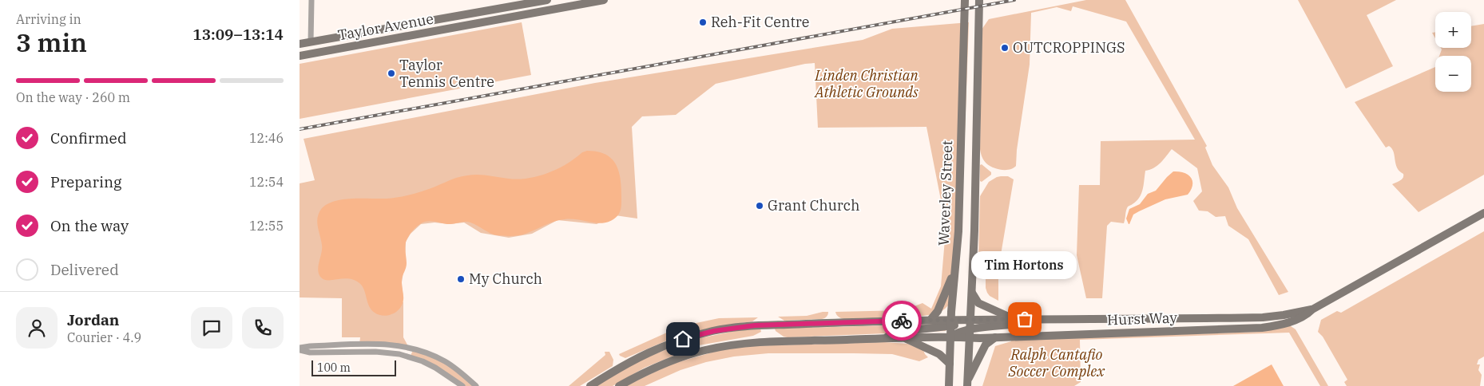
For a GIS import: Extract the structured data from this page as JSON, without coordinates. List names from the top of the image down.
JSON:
{
  "streets": {
    "main road": ["Taylor Avenue", "Waverley Street", "Hurst Way"]
  },
  "crossings": [
    ["Waverley Street", "Hurst Way"]
  ],
  "parks": ["Linden Christian Athletic Grounds", "Ralph Cantafio Soccer Complex"],
  "places": [
    "Reh-Fit Centre",
    "OUTCROPPINGS",
    "Taylor Tennis Centre",
    "Grant Church",
    "My Church",
    "Tim Hortons"
  ],
  "scale_bar": "100 m",
  "page": {
    "heading": ["3 min", "Arriving in", "13:09–13:14"],
    "panel": ["Jordan", "Courier · 4.9"],
    "map_buttons": ["+", "−"],
    "bar": "On the way · 260 m",
    "list": [
      ["Confirmed", "12:46"],
      ["Preparing", "12:54"],
      ["On the way", "12:55"],
      "Delivered"
    ],
    "bubble": "Tim Hortons",
    "scale": "100 m"
  }
}
